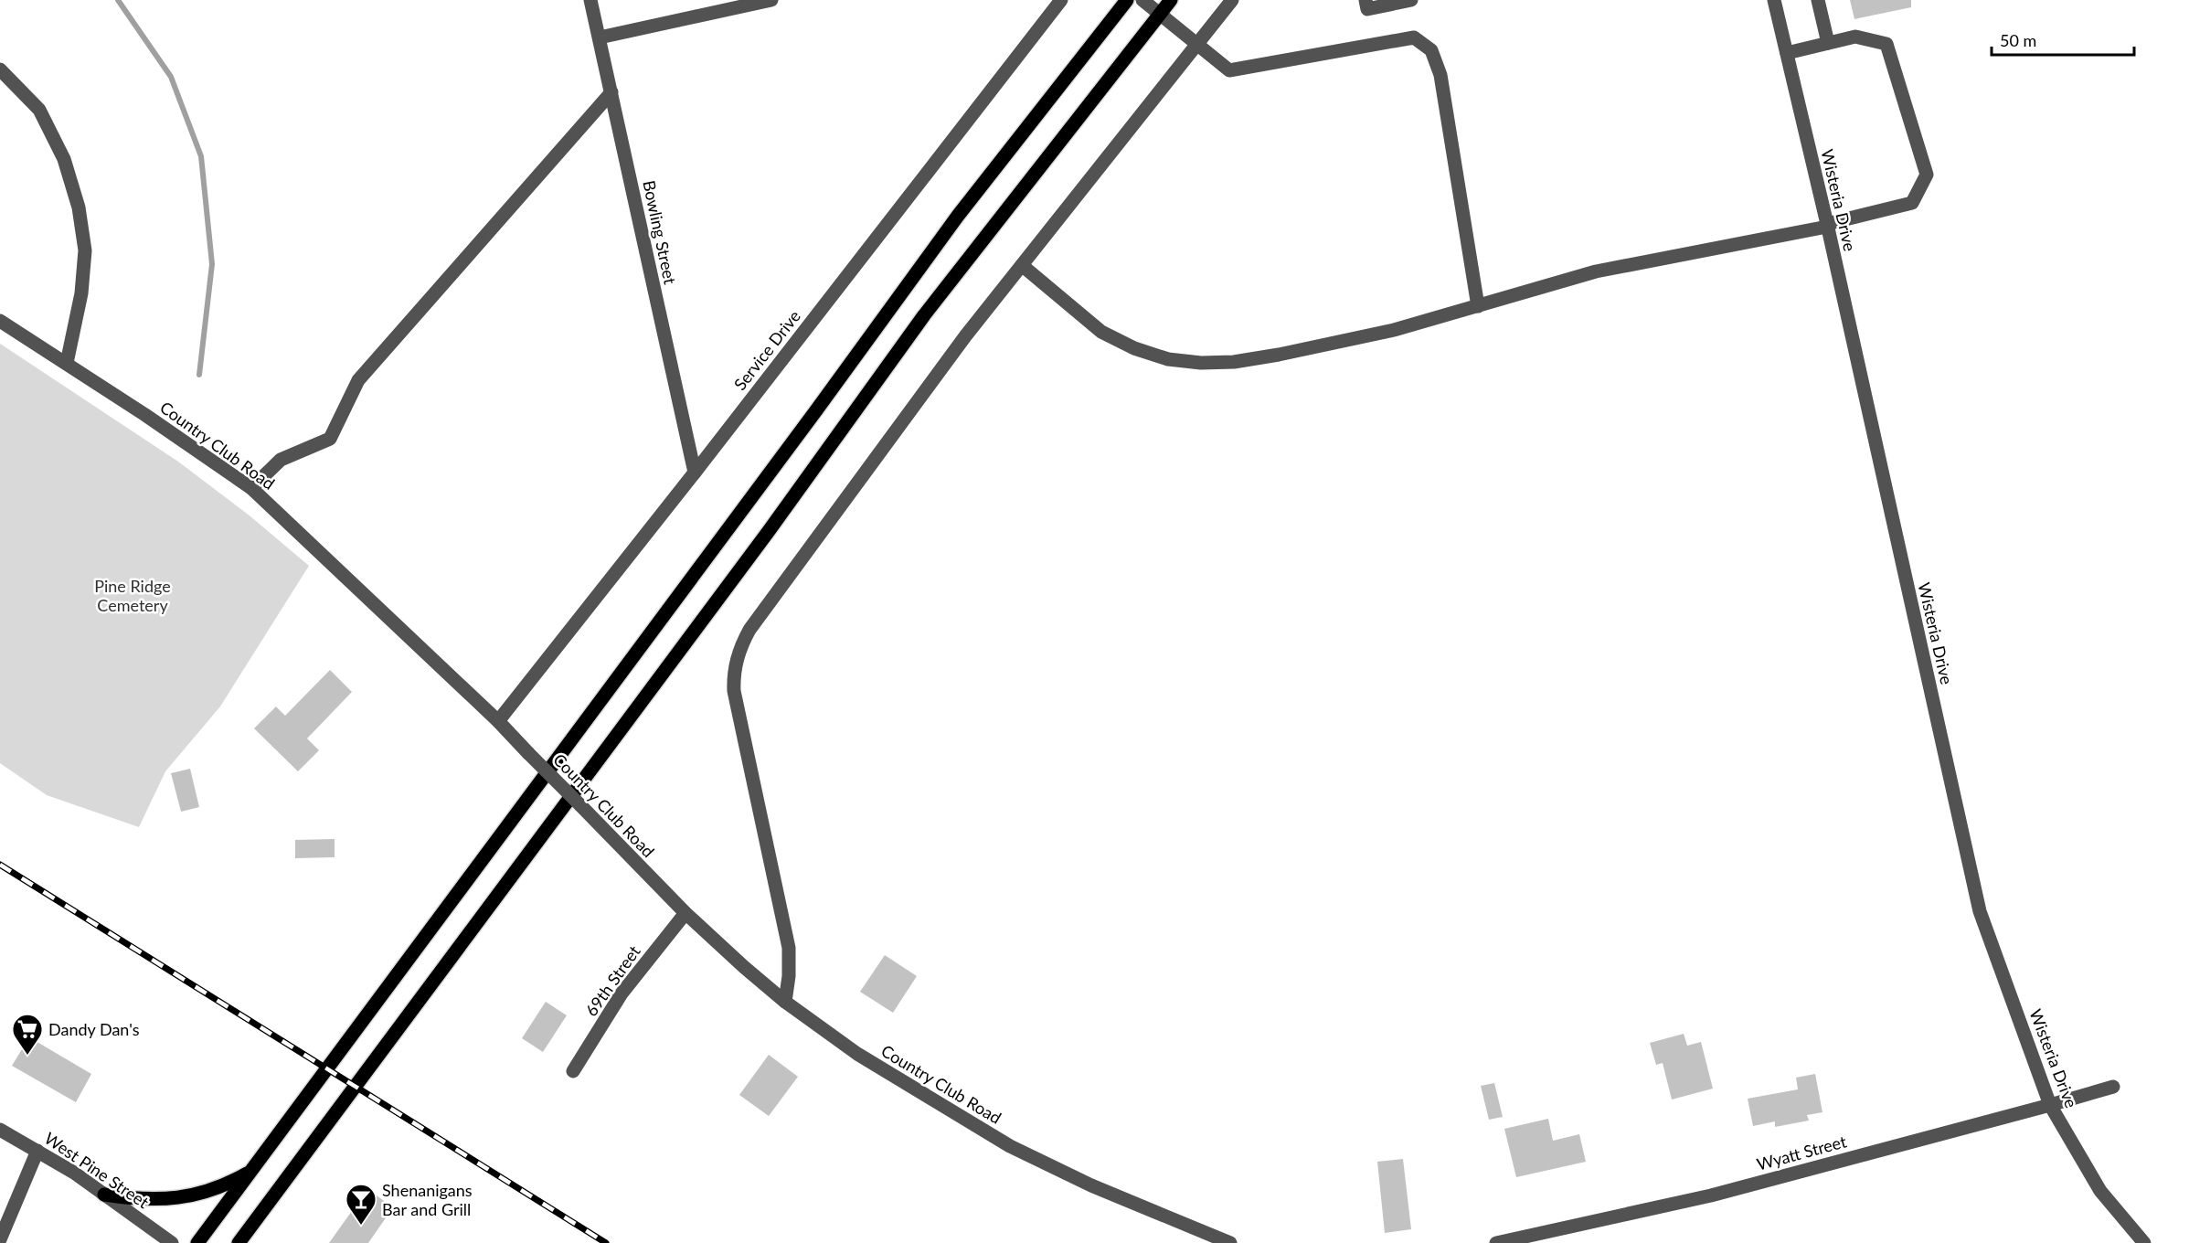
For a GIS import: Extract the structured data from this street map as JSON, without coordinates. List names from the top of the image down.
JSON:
{
  "streets": {
    "street": [
      "Wisteria Drive",
      "Bowling Street",
      "Service Drive",
      "Country Club Road",
      "69th Street",
      "Wyatt Street",
      "West Pine Street"
    ]
  },
  "crossings": [
    ["Wisteria Drive", "Wyatt Street"],
    ["Bowling Street", "Service Drive"],
    ["Service Drive", "Country Club Road"],
    ["Country Club Road", "69th Street"]
  ],
  "parks": ["Pine Ridge Cemetery"],
  "places": {
    "supermarket": ["Dandy Dan's"],
    "bar": ["Shenanigans Bar and Grill"]
  },
  "scale_bar": "50 m"
}
